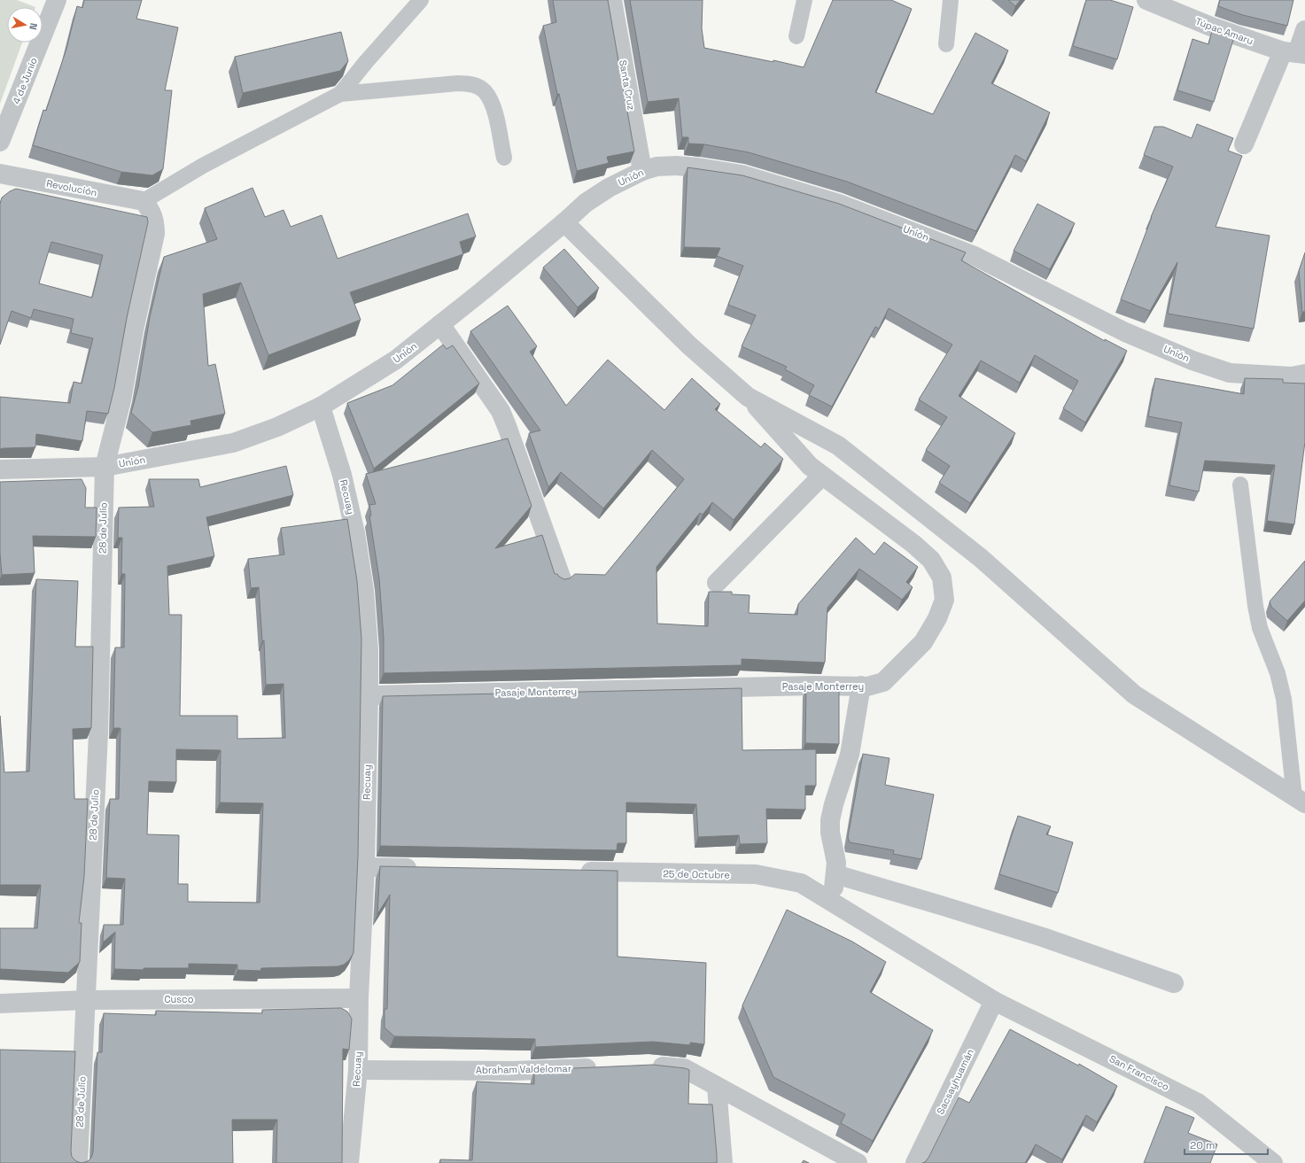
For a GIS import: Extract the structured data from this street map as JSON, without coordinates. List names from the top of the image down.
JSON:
{
  "streets": {
    "street": [
      "Túpac Amaru",
      "4 de Junio",
      "Santa Cruz",
      "Unión",
      "Revolución",
      "Recuay",
      "28 de Julio",
      "Pasaje Monterrey",
      "25 de Octubre",
      "Cusco",
      "Abraham Valdelomar",
      "San Francisco",
      "Sacsayhuamán"
    ]
  },
  "crossings": [
    ["Santa Cruz", "Unión"],
    ["Unión", "Recuay"],
    ["Unión", "28 de Julio"],
    ["Revolución", "28 de Julio"],
    ["Recuay", "Pasaje Monterrey"],
    ["Recuay", "Cusco"],
    ["Recuay", "Abraham Valdelomar"],
    ["28 de Julio", "Cusco"],
    ["25 de Octubre", "San Francisco"],
    ["25 de Octubre", "Sacsayhuamán"],
    ["San Francisco", "Sacsayhuamán"]
  ],
  "scale_bar": "20 m",
  "north": "right"
}
